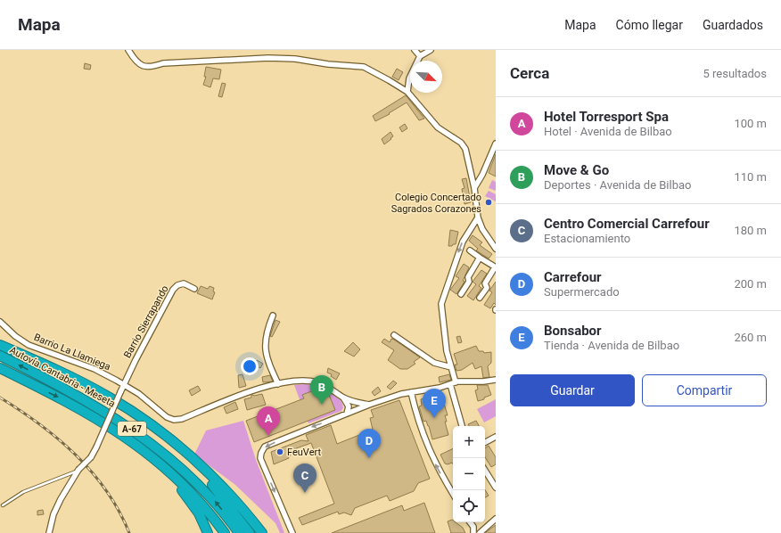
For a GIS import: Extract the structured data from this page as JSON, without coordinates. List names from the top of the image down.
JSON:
{
  "streets": {
    "highway": ["Autovía Cantabria - Meseta", "A-67"],
    "street": ["Barrio Sierrapando", "Barrio La Llamiega"]
  },
  "crossings": [
    ["Barrio Sierrapando", "Barrio La Llamiega"]
  ],
  "places": ["Colegio Concertado Sagrados Corazones", "FeuVert"],
  "north": "bottom right",
  "page": {
    "header": "Mapa",
    "nav": ["Mapa", "Cómo llegar", "Guardados"],
    "heading": ["Cerca", "5 resultados"],
    "list": [
      {
        "mark": "A",
        "name": "Hotel Torresport Spa",
        "note": "Hotel · Avenida de Bilbao",
        "value": "100 m"
      },
      {
        "mark": "B",
        "name": "Move & Go",
        "note": "Deportes · Avenida de Bilbao",
        "value": "110 m"
      },
      {
        "mark": "C",
        "name": "Centro Comercial Carrefour",
        "note": "Estacionamiento",
        "value": "180 m"
      },
      {
        "mark": "D",
        "name": "Carrefour",
        "note": "Supermercado",
        "value": "200 m"
      },
      {
        "mark": "E",
        "name": "Bonsabor",
        "note": "Tienda · Avenida de Bilbao",
        "value": "260 m"
      }
    ],
    "buttons": ["Guardar", "Compartir"],
    "pins": [
      "B",
      "E",
      "A",
      "D",
      "C"
    ],
    "map_buttons": ["+", "−"]
  }
}
